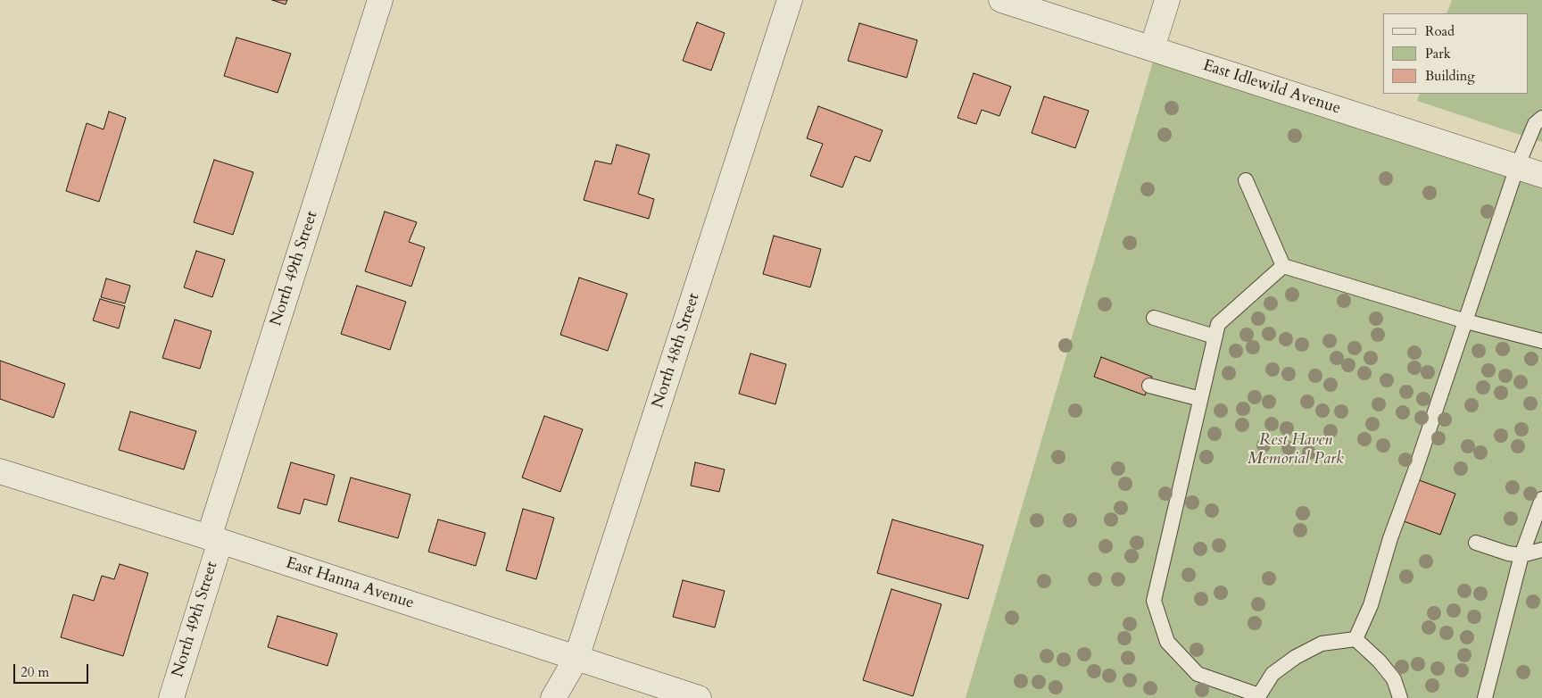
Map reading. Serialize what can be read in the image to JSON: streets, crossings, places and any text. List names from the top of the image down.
{
  "streets": {
    "street": [
      "East Idlewild Avenue",
      "North 49th Street",
      "North 48th Street",
      "East Hanna Avenue"
    ]
  },
  "crossings": [
    ["North 49th Street", "East Hanna Avenue"],
    ["North 48th Street", "East Hanna Avenue"]
  ],
  "parks": ["Rest Haven Memorial Park"],
  "legend": ["Road", "Park", "Building"],
  "scale_bar": "20 m"
}
